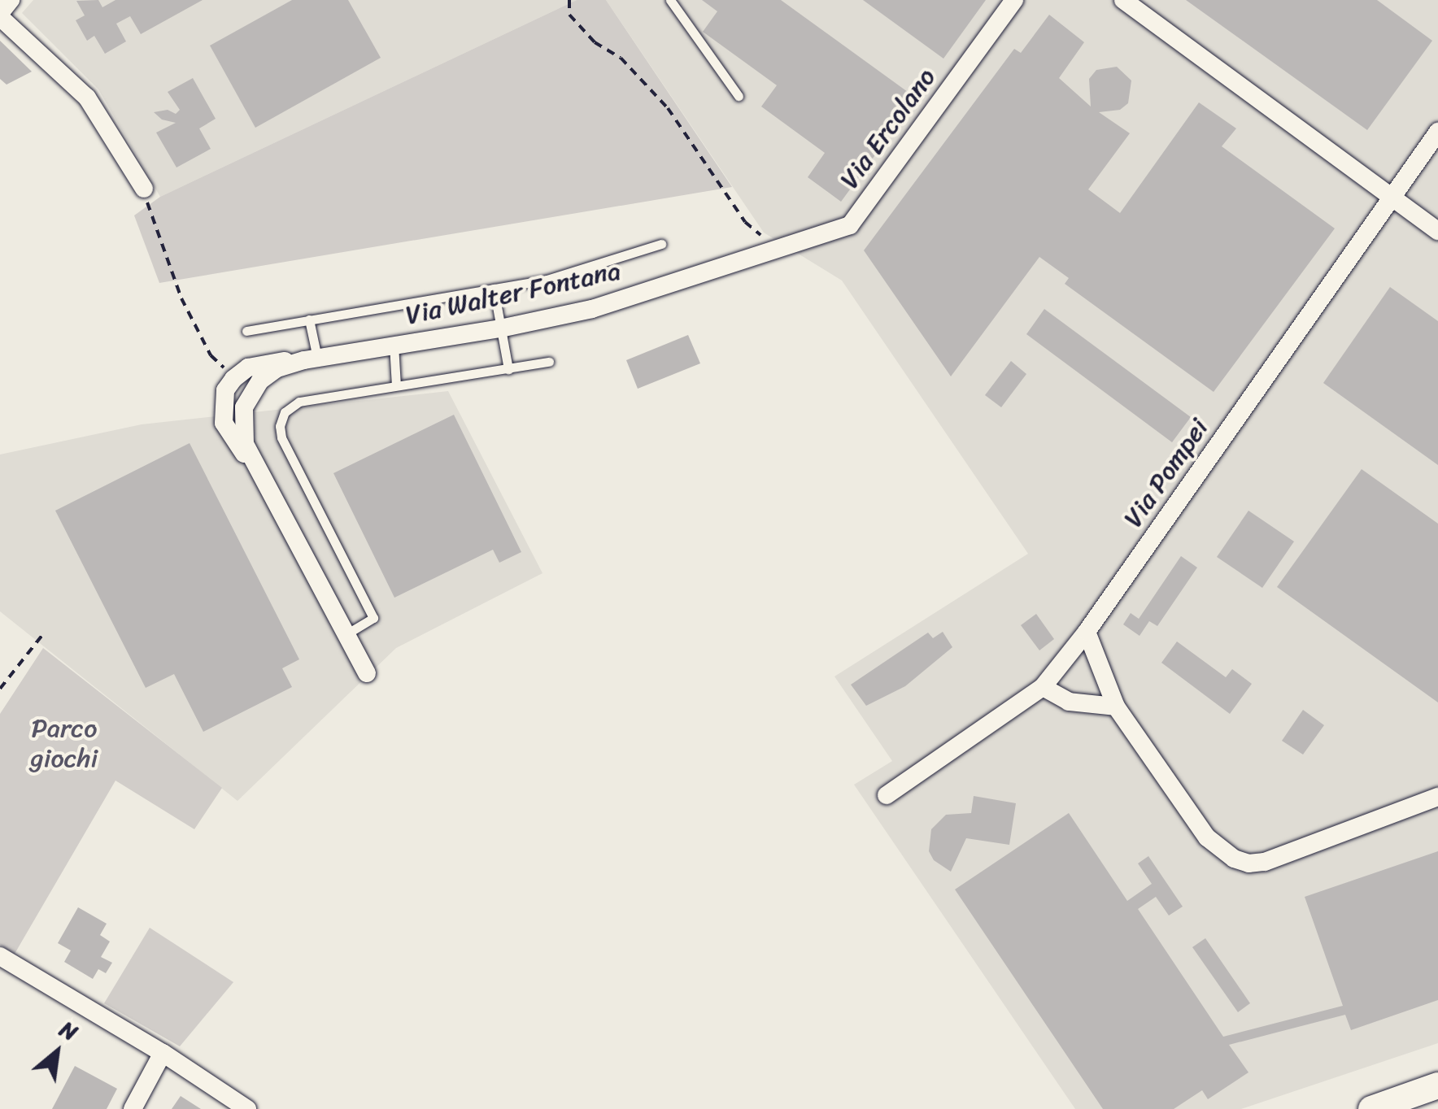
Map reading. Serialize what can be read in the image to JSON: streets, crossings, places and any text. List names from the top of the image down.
{
  "streets": {
    "street": ["Via Ercolano", "Via Walter Fontana", "Via Pompei"]
  },
  "crossings": [
    ["Via Ercolano", "Via Walter Fontana"]
  ],
  "parks": ["Parco giochi"],
  "north": "top right"
}
